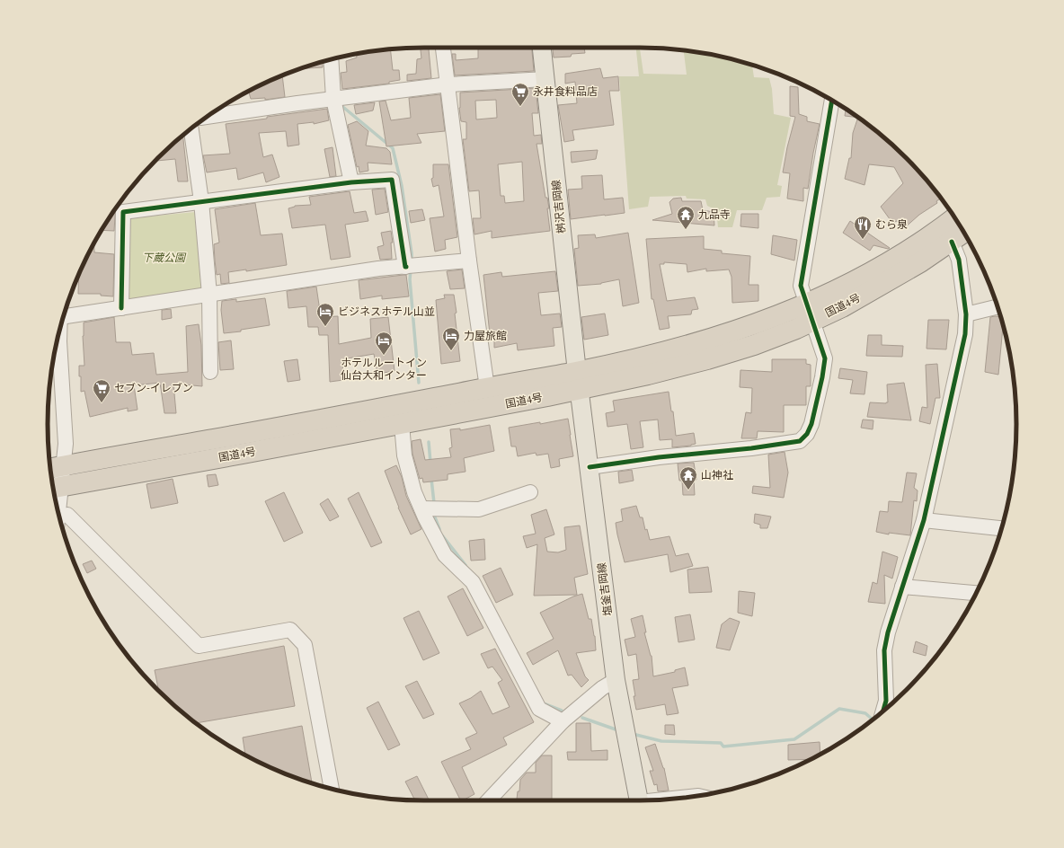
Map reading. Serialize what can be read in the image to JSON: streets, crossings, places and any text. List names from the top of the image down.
{
  "streets": {
    "highway": ["国道4号"],
    "main road": ["桝沢吉岡線", "塩釜吉岡線"]
  },
  "crossings": [
    ["桝沢吉岡線", "国道4号"],
    ["桝沢吉岡線", "塩釜吉岡線"],
    ["国道4号", "塩釜吉岡線"]
  ],
  "parks": ["下蔵公園"],
  "places": {
    "supermarket": ["永井食料品店", "セブン-イレブン"],
    "temple": ["九品寺", "山神社"],
    "restaurant": ["むら泉"],
    "hotel": ["ビジネスホテル山並", "力屋旅館", "ホテルルートイン 仙台大和インター"]
  }
}
